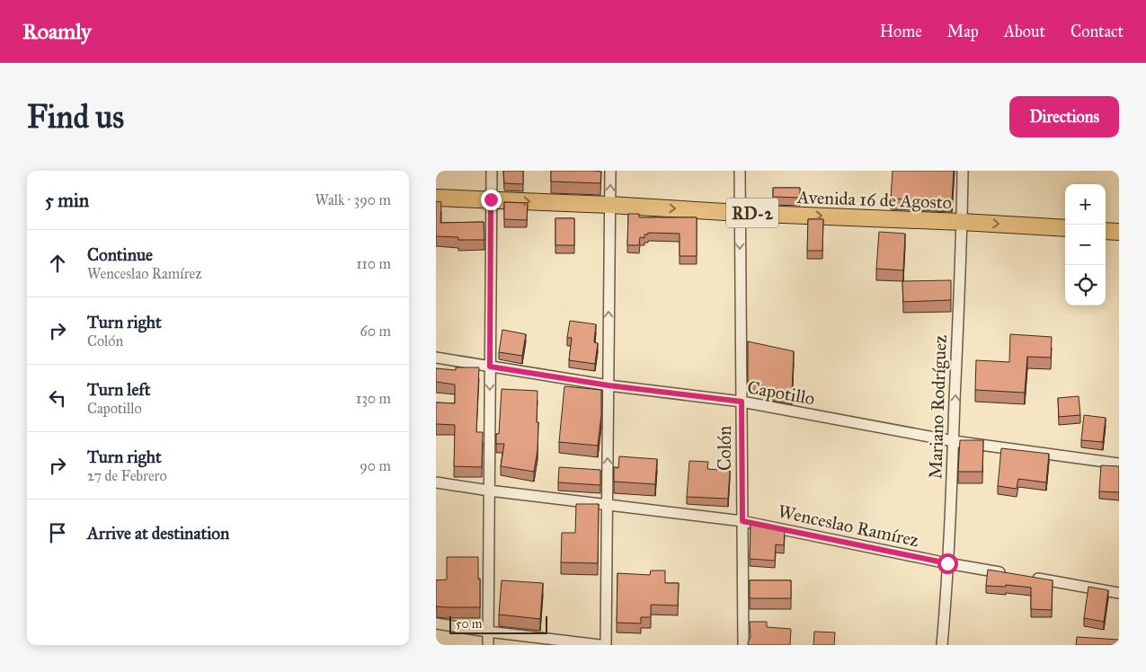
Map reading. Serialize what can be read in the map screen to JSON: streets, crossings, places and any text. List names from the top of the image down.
{
  "streets": {
    "main road": ["Avenida 16 de Agosto", "RD-2"],
    "street": [
      "Capotillo",
      "Mariano Rodríguez",
      "Colón",
      "Wenceslao Ramírez"
    ]
  },
  "crossings": [
    ["Avenida 16 de Agosto", "Mariano Rodríguez"],
    ["Avenida 16 de Agosto", "Colón"],
    ["Capotillo", "Mariano Rodríguez"],
    ["Capotillo", "Colón"],
    ["Mariano Rodríguez", "Wenceslao Ramírez"],
    ["Colón", "Wenceslao Ramírez"]
  ],
  "one_way": ["Avenida 16 de Agosto", "Mariano Rodríguez", "Colón"],
  "scale_bar": "50 m",
  "page": {
    "header": "Roamly",
    "nav": [
      "Home",
      "Map",
      "About",
      "Contact"
    ],
    "buttons": "Directions",
    "title": "Find us",
    "heading": ["5 min", "Walk · 390 m"],
    "map_buttons": ["+", "−"],
    "list": [
      ["Continue", "Wenceslao Ramírez", "110 m"],
      ["Turn right", "Colón", "60 m"],
      ["Turn left", "Capotillo", "130 m"],
      ["Turn right", "27 de Febrero", "90 m"],
      "Arrive at destination"
    ],
    "scale": "50 m"
  }
}
